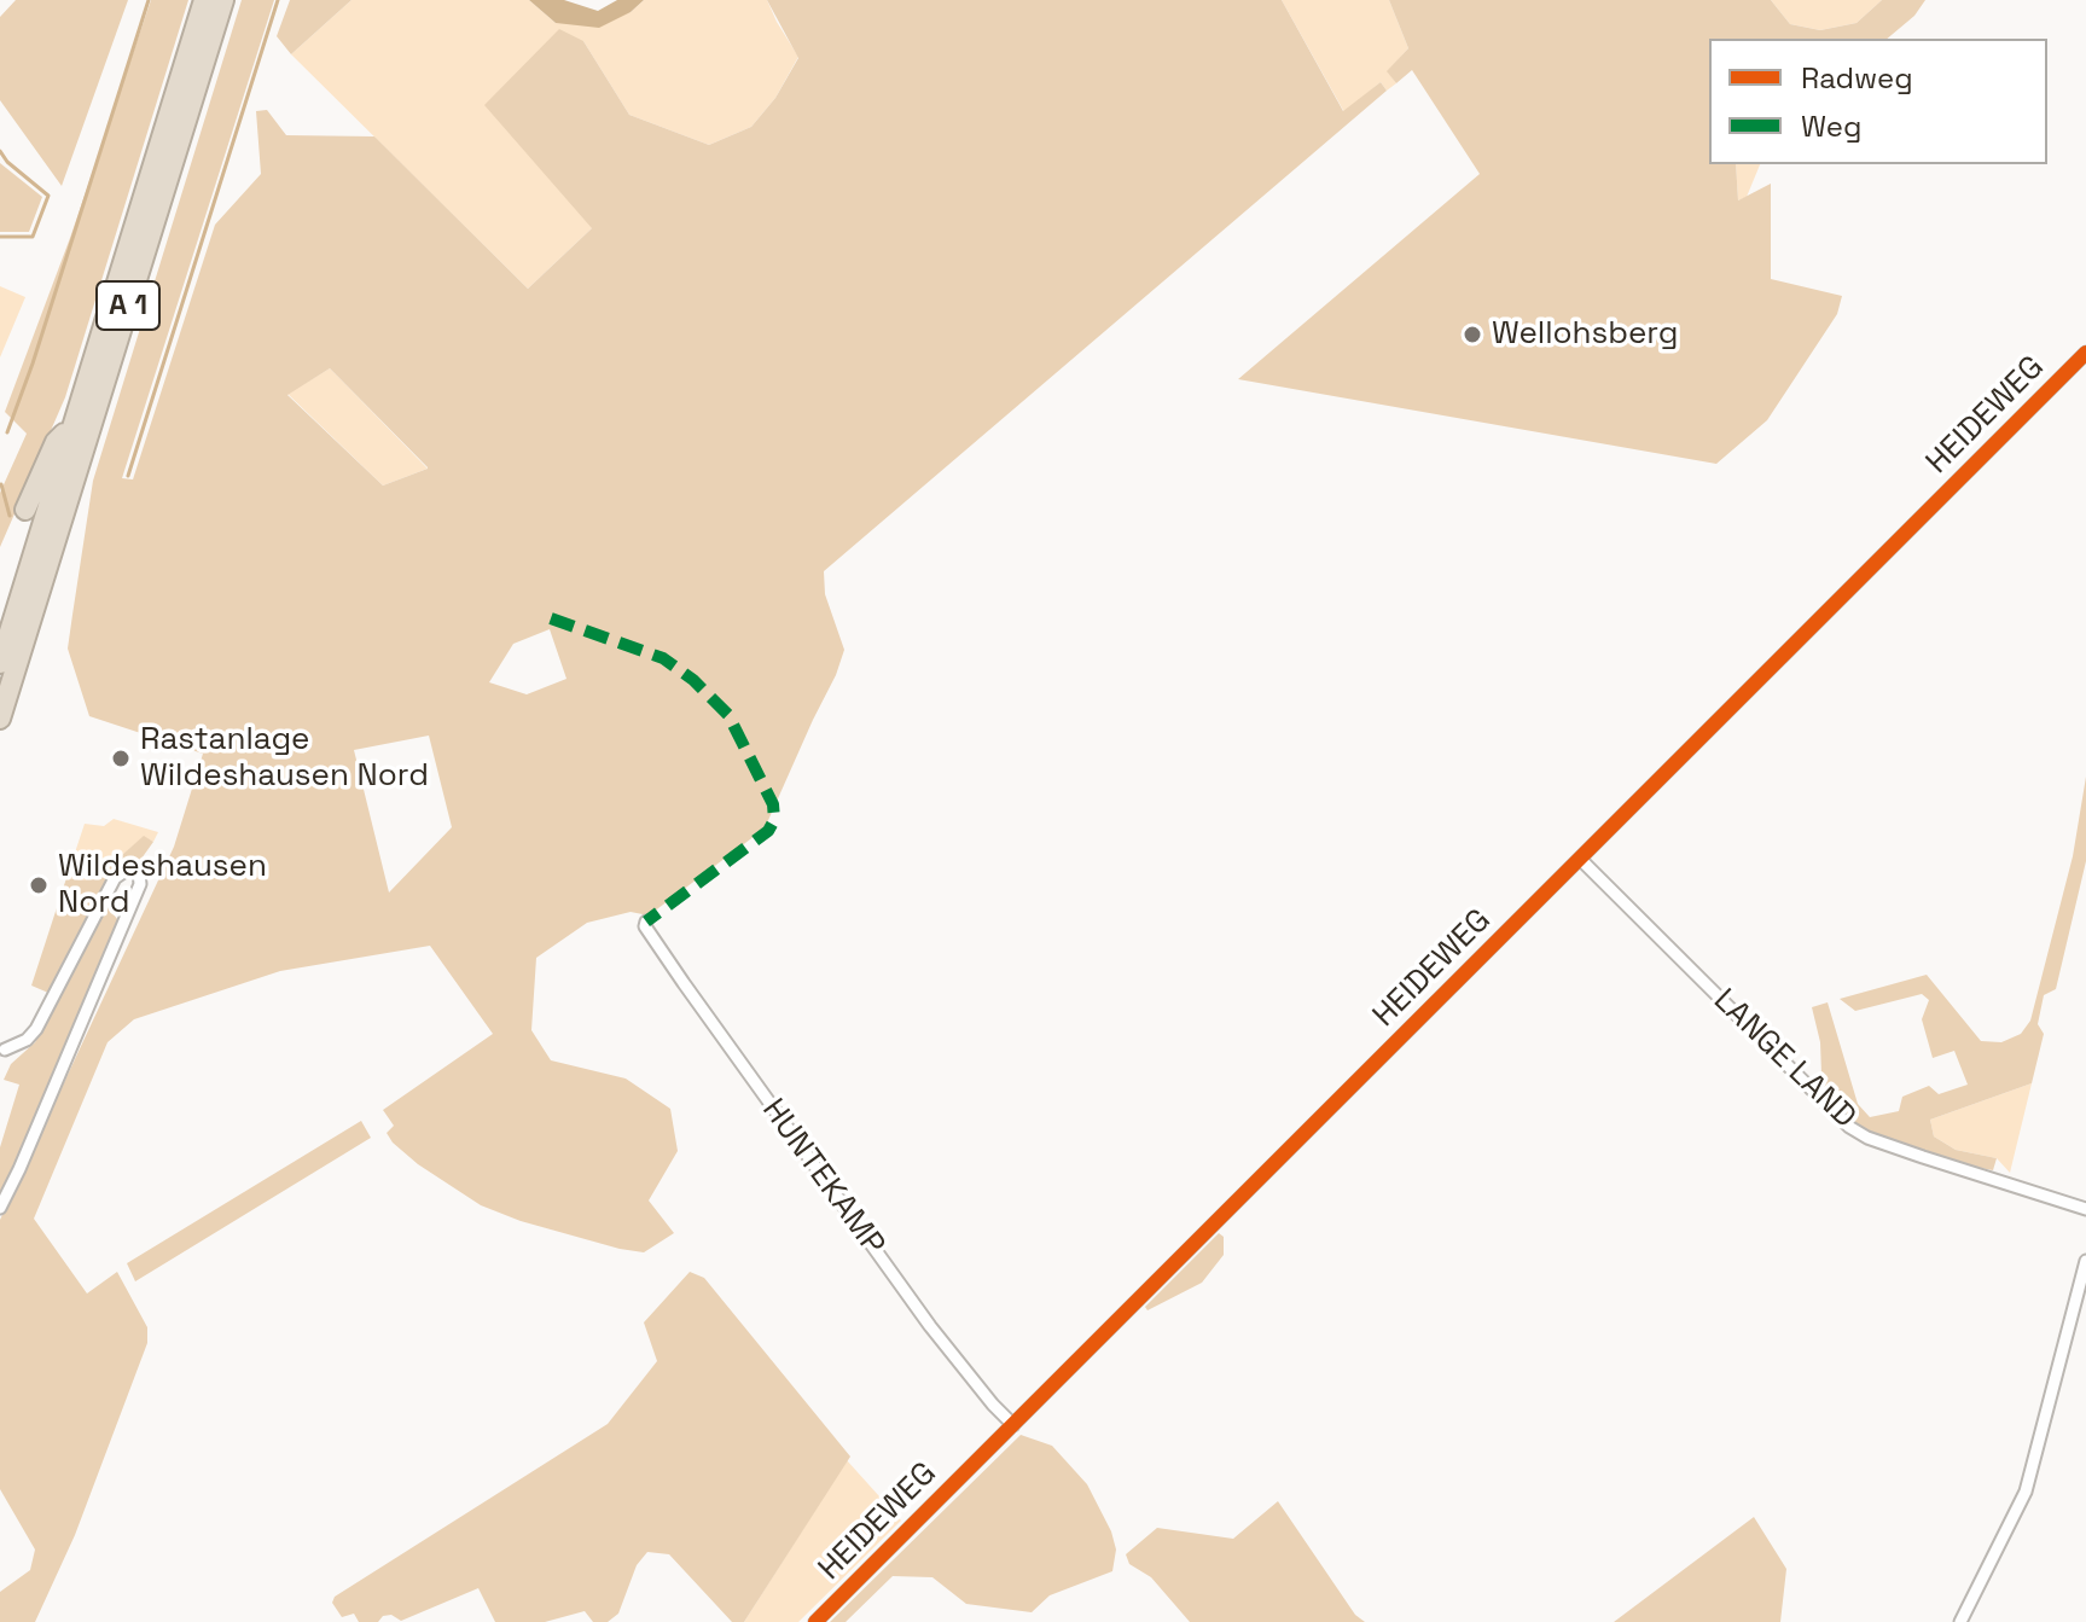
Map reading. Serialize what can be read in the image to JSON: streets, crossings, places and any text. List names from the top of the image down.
{
  "streets": {
    "highway": ["A 1"],
    "street": ["HEIDEWEG", "LANGE LAND", "HUNTEKAMP"]
  },
  "crossings": [
    ["HEIDEWEG", "LANGE LAND"],
    ["HEIDEWEG", "HUNTEKAMP"]
  ],
  "places": ["Wellohsberg", "Rastanlage Wildeshausen Nord", "Wildeshausen Nord"],
  "legend": ["Radweg", "Weg"]
}
